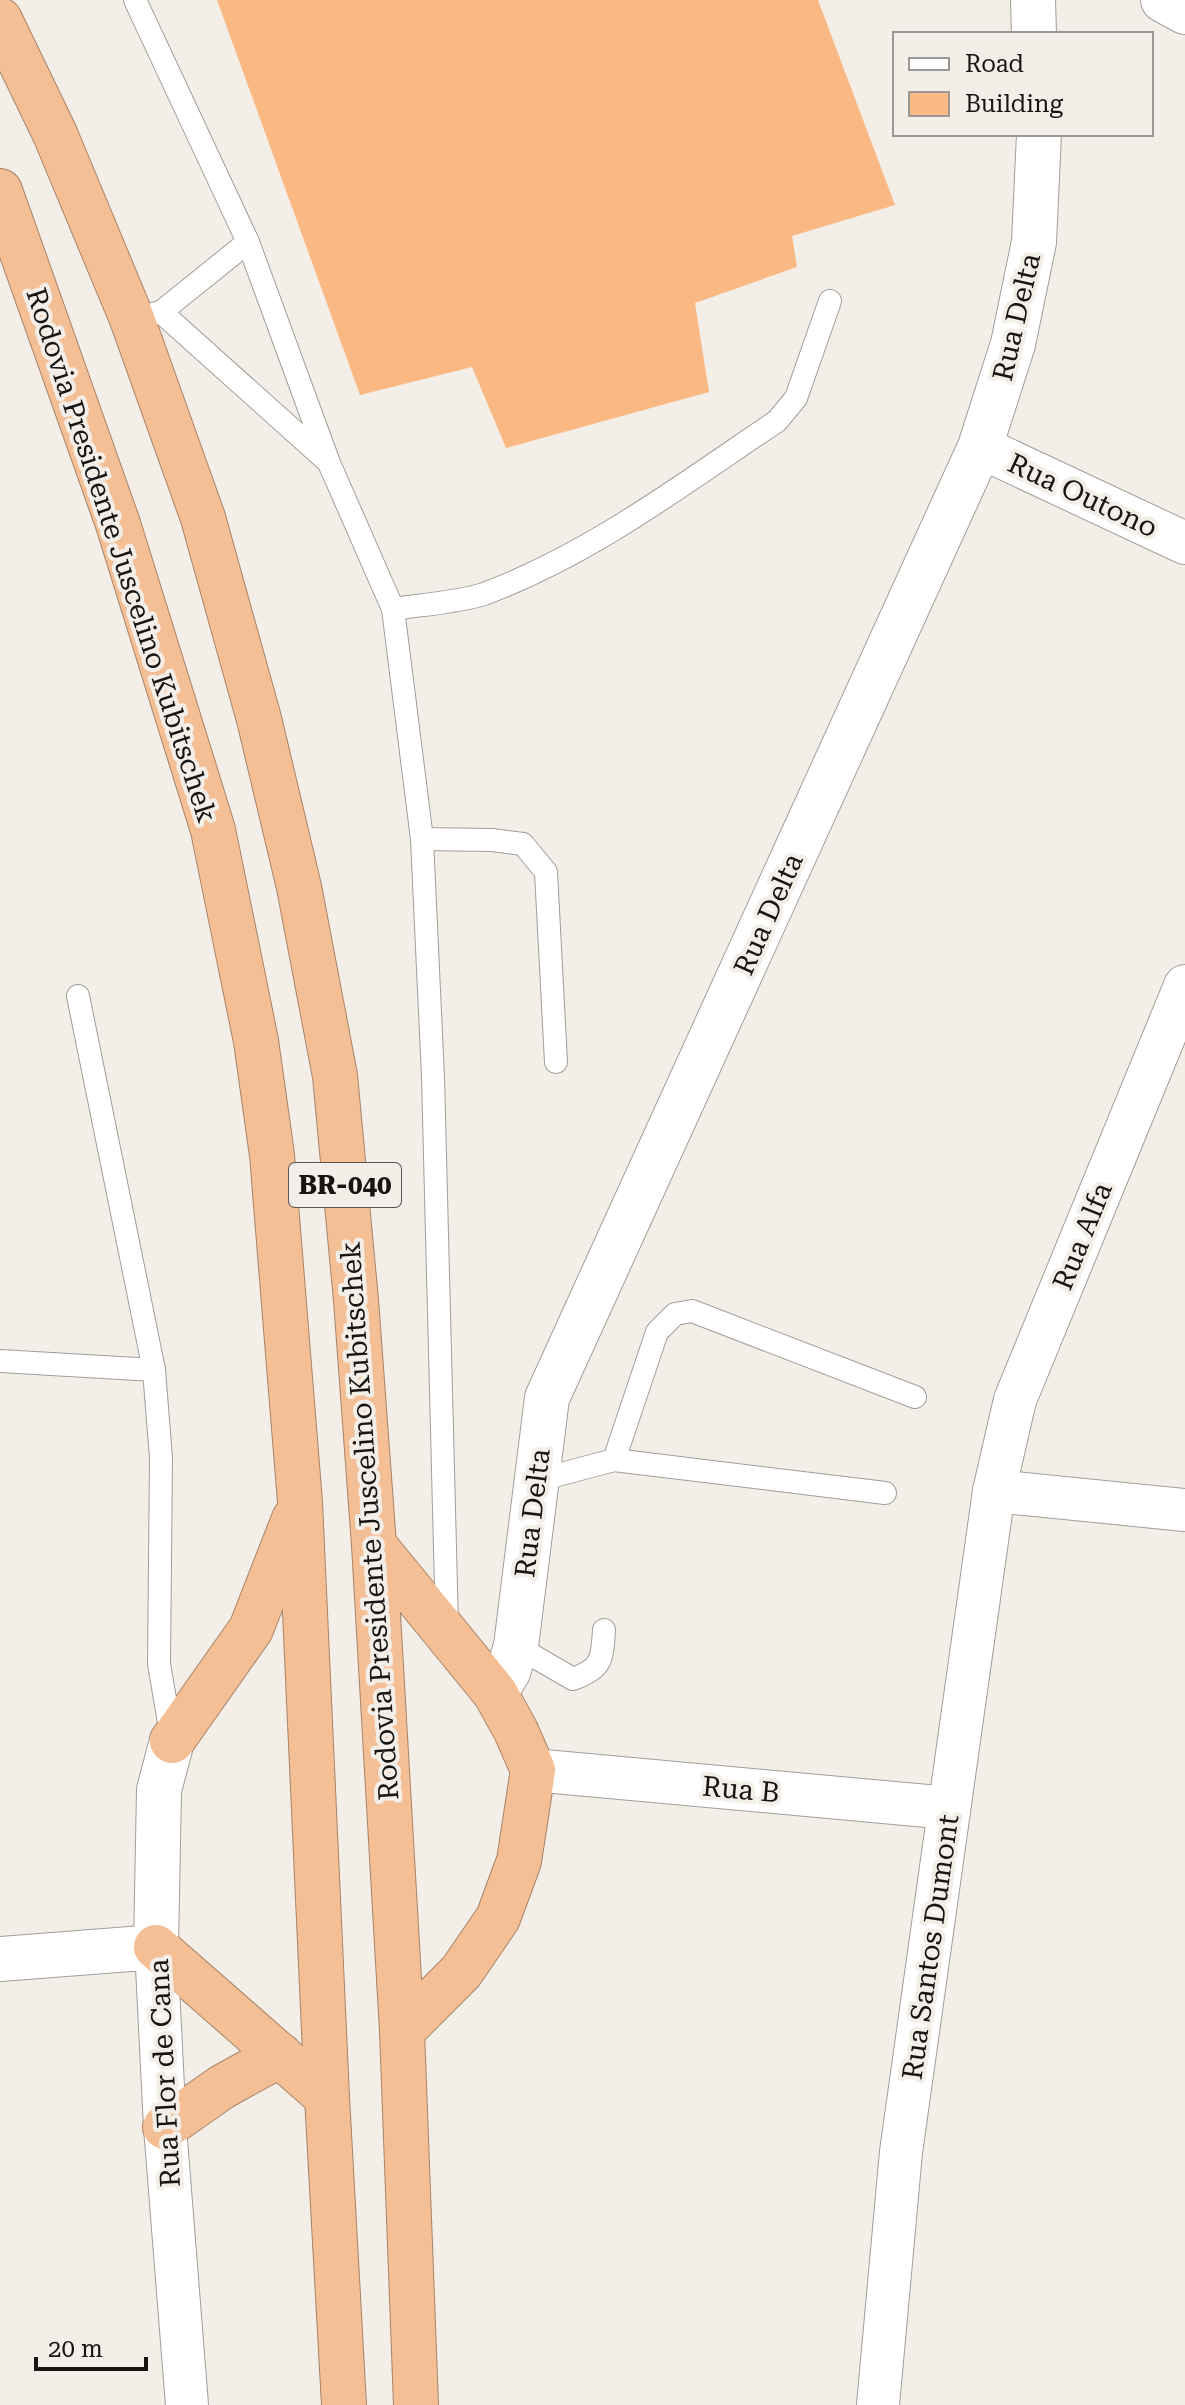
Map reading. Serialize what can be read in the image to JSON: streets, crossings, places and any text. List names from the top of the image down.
{
  "streets": {
    "highway": ["Rodovia Presidente Juscelino Kubitschek", "BR-040"],
    "street": [
      "Rua Delta",
      "Rua Outono",
      "Rua Alfa",
      "Rua B",
      "Rua Santos Dumont",
      "Rua Flor de Cana"
    ]
  },
  "crossings": [
    ["Rua Delta", "Rua Outono"],
    ["Rua Alfa", "Rua Santos Dumont"],
    ["Rua B", "Rua Santos Dumont"]
  ],
  "legend": ["Road", "Building"],
  "scale_bar": "20 m"
}
